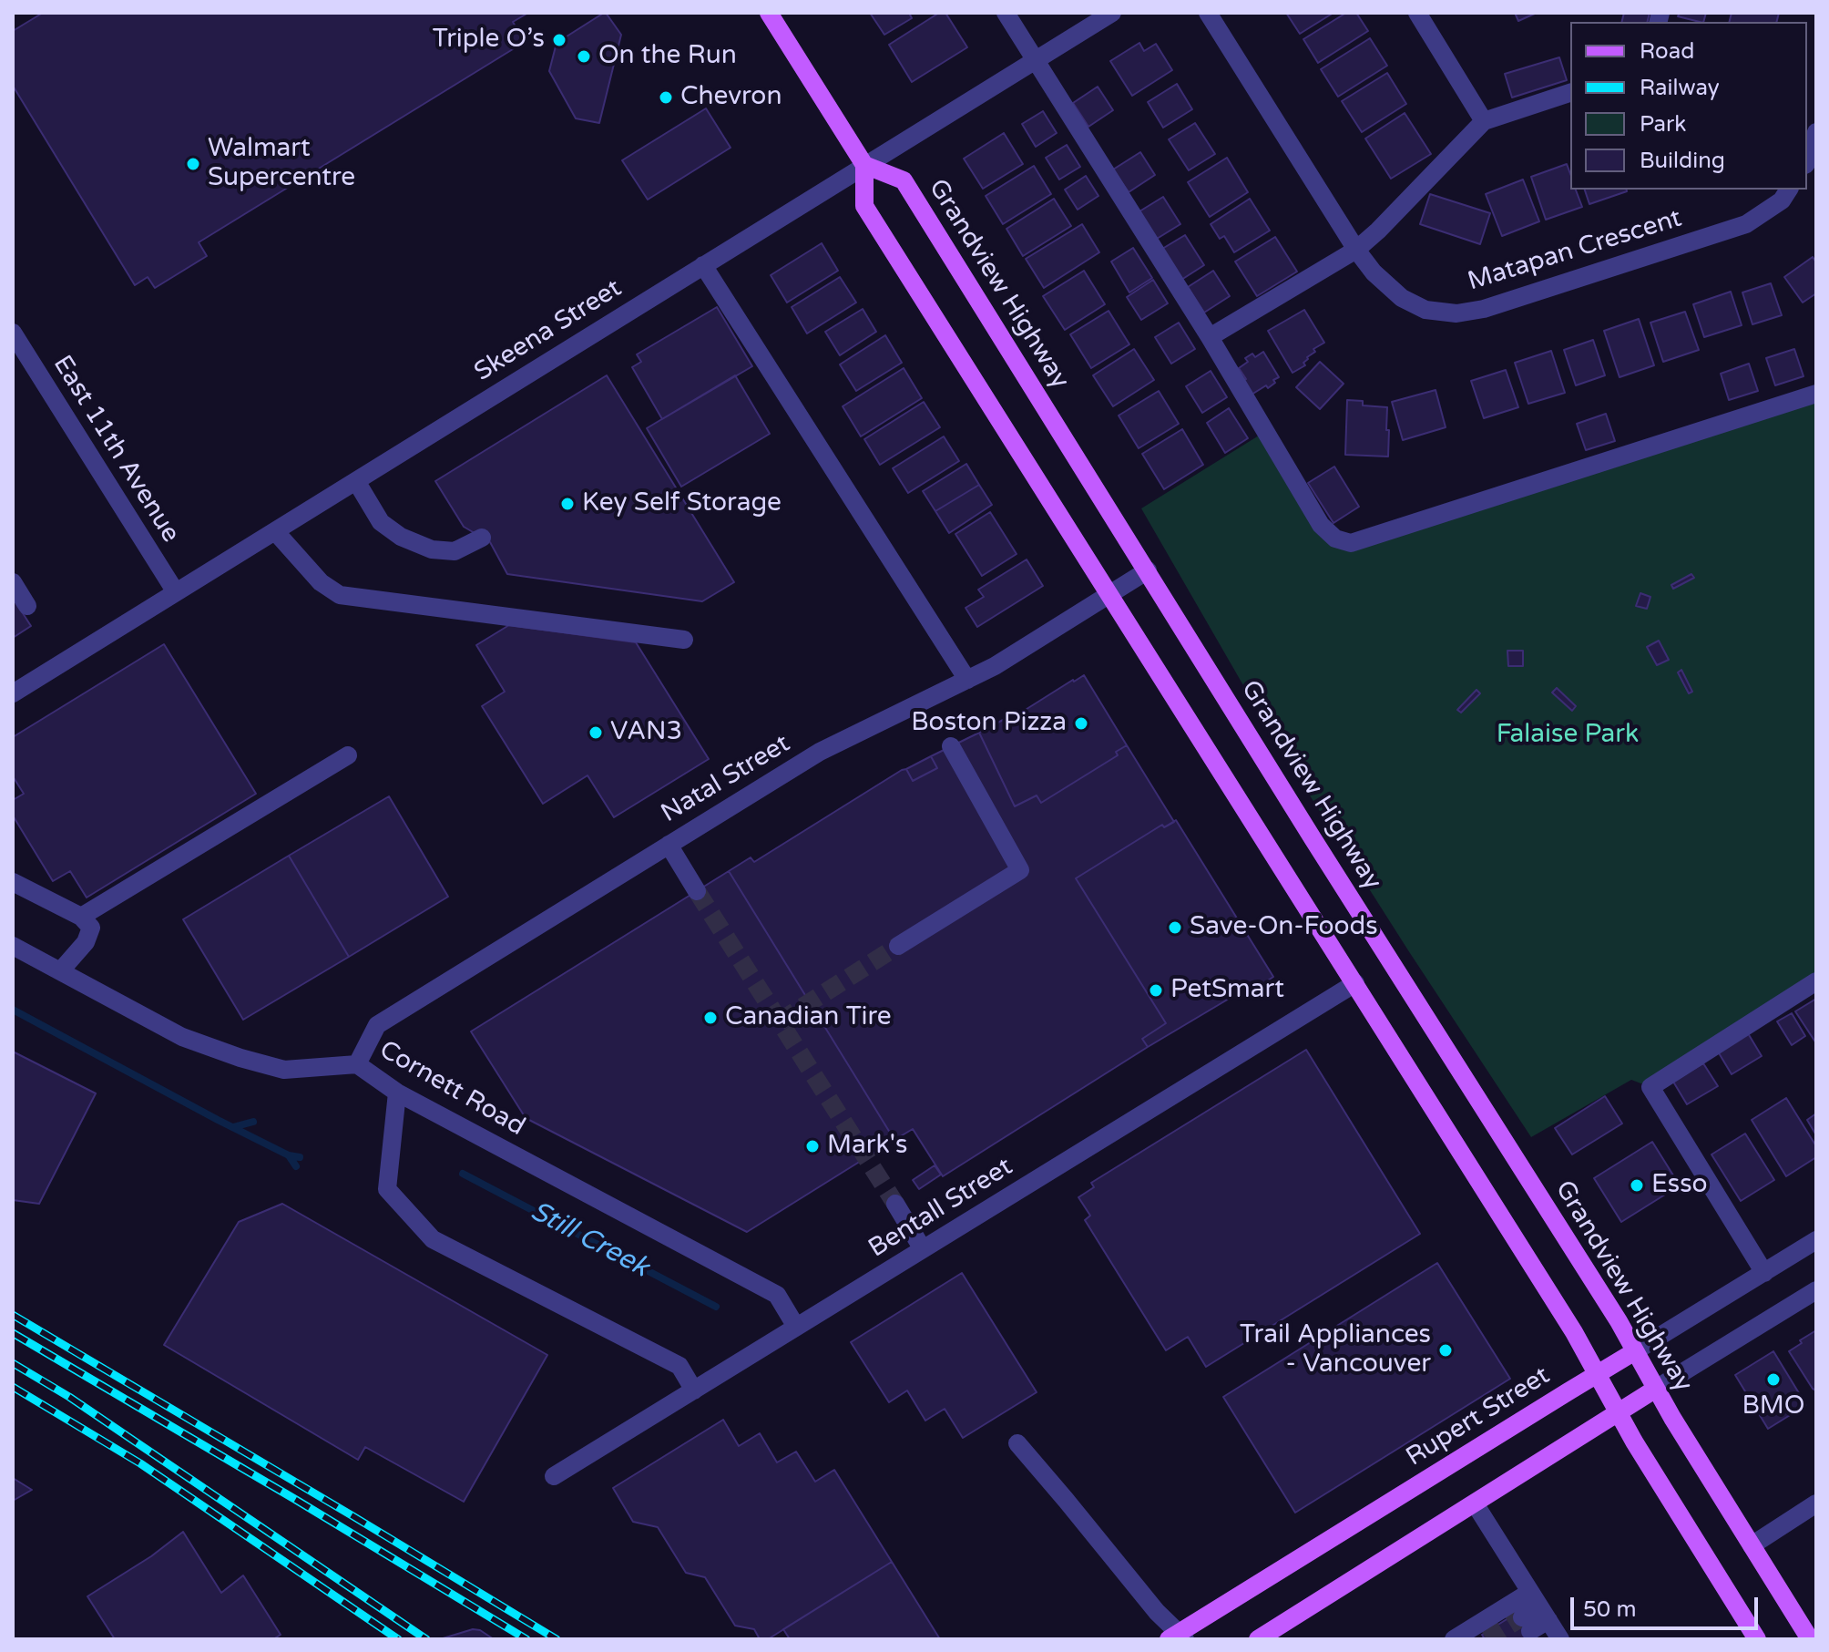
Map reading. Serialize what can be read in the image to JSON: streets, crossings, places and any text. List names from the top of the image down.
{
  "streets": {
    "main road": ["Grandview Highway", "Rupert Street"],
    "street": [
      "Matapan Crescent",
      "Skeena Street",
      "East 11th Avenue",
      "Natal Street",
      "Cornett Road",
      "Bentall Street"
    ]
  },
  "crossings": [
    ["Grandview Highway", "Skeena Street"],
    ["Grandview Highway", "Natal Street"],
    ["Grandview Highway", "Rupert Street"],
    ["Skeena Street", "East 11th Avenue"],
    ["Natal Street", "Cornett Road"],
    ["Cornett Road", "Bentall Street"]
  ],
  "water": ["Still Creek"],
  "parks": ["Falaise Park"],
  "places": [
    "Triple O’s",
    "On the Run",
    "Chevron",
    "Walmart Supercentre",
    "Key Self Storage",
    "Boston Pizza",
    "VAN3",
    "Save-On-Foods",
    "PetSmart",
    "Canadian Tire",
    "Mark's",
    "Esso",
    "Trail Appliances - Vancouver",
    "BMO"
  ],
  "legend": [
    "Road",
    "Railway",
    "Park",
    "Building"
  ],
  "scale_bar": "50 m"
}
